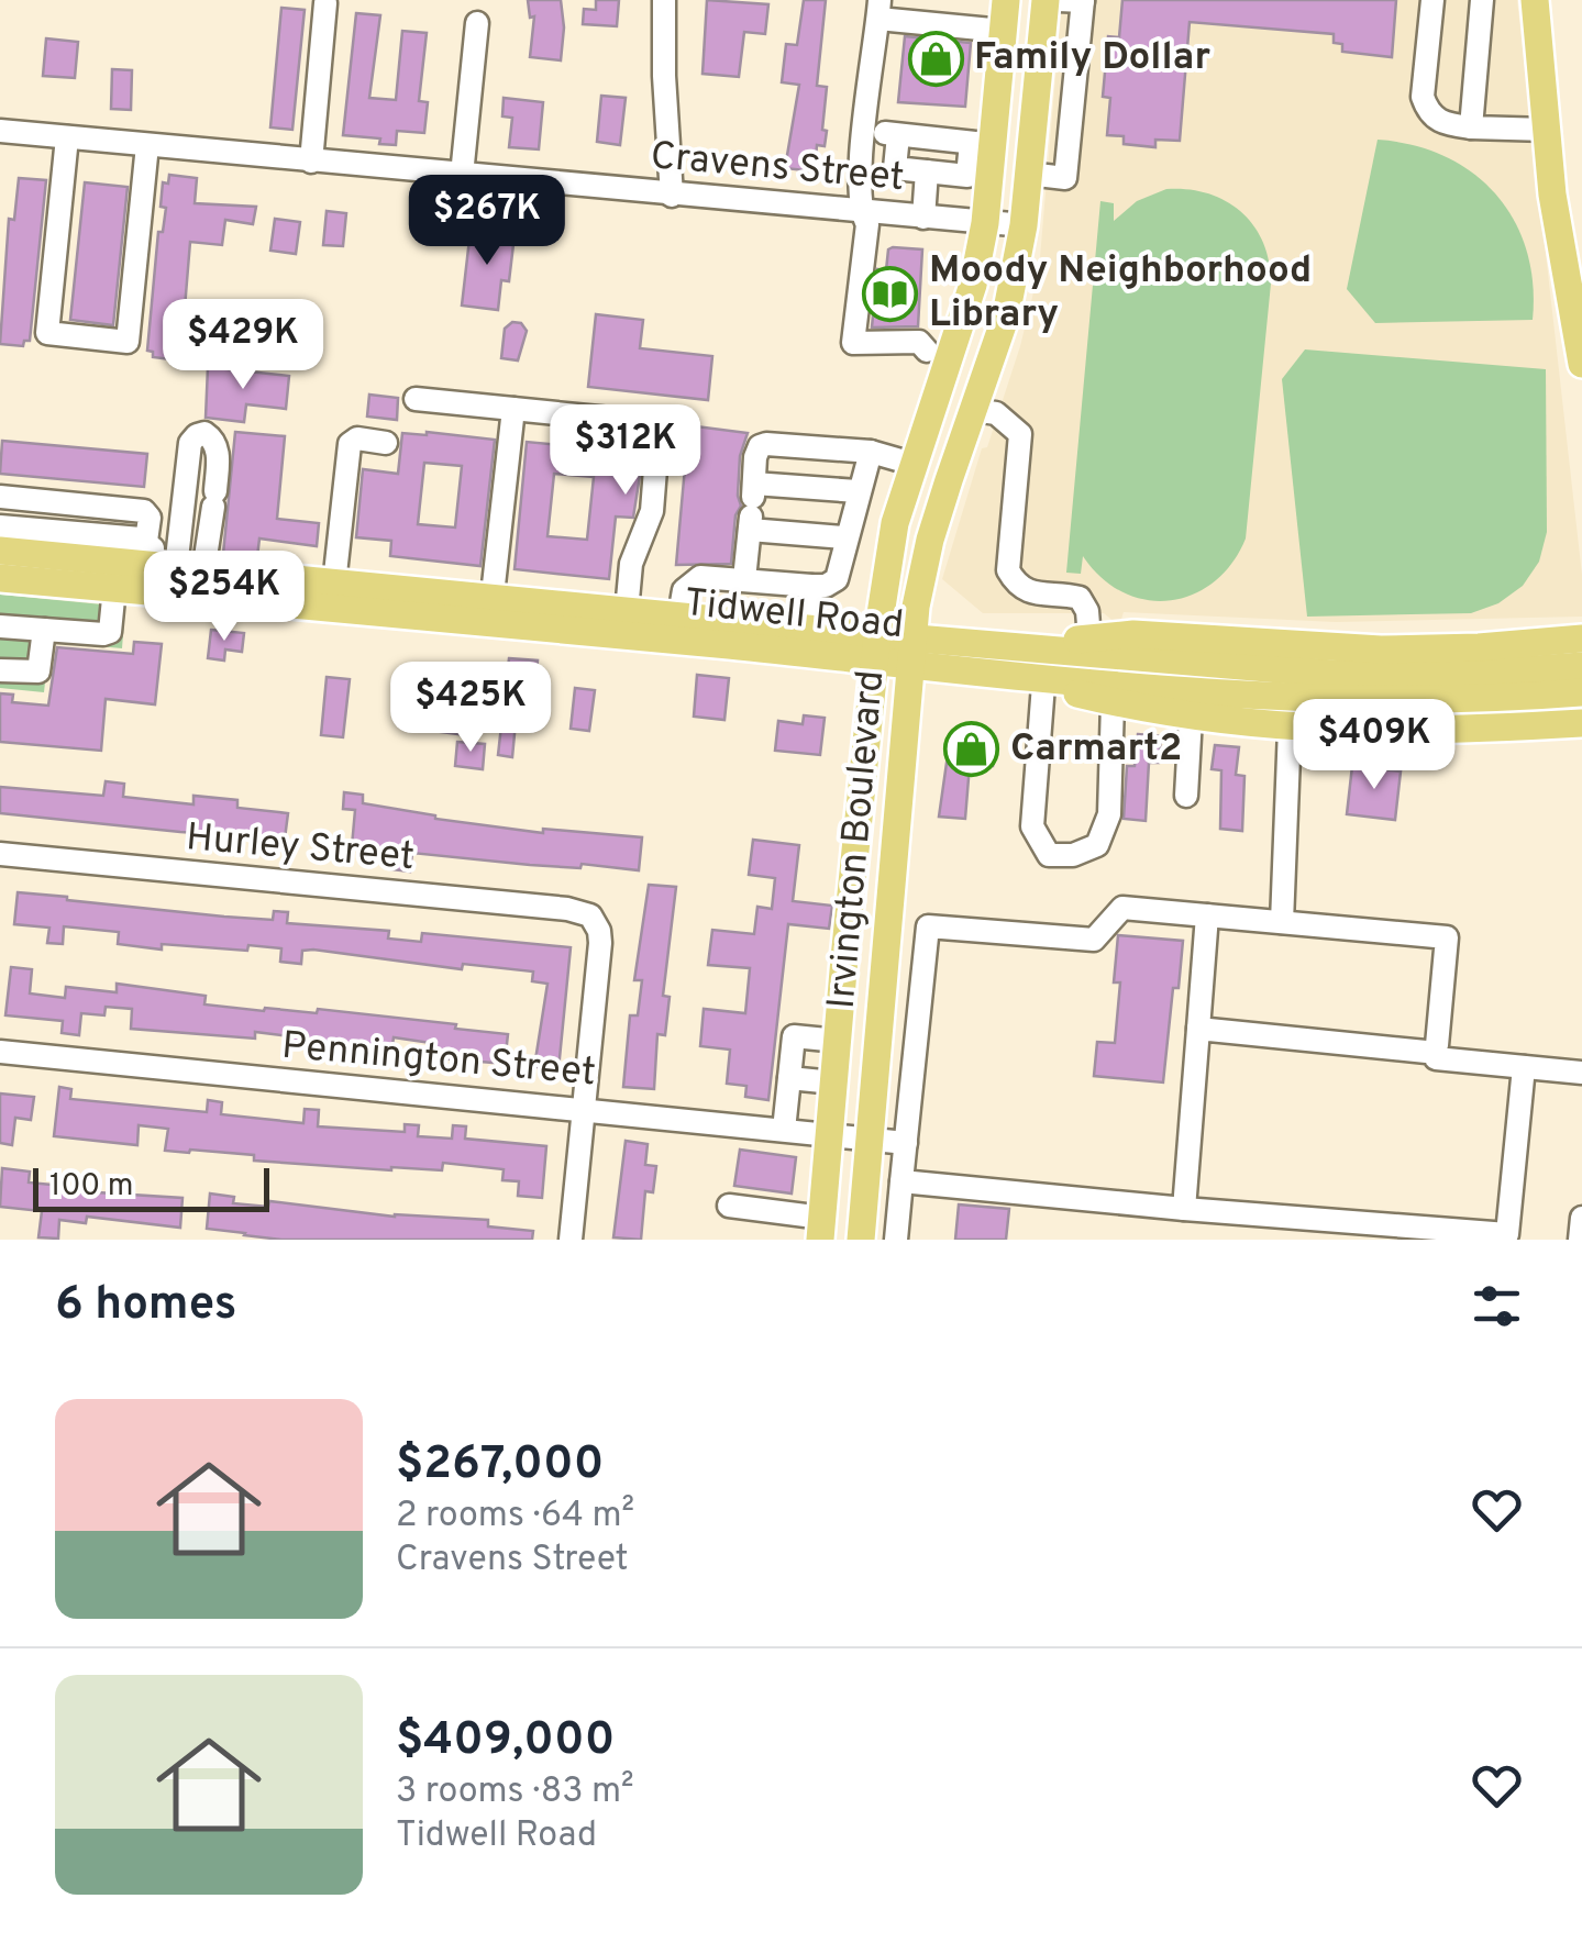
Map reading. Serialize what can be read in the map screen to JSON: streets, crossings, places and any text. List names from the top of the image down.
{
  "streets": {
    "main road": ["Tidwell Road", "Irvington Boulevard"],
    "street": ["Cravens Street", "Hurley Street", "Pennington Street"]
  },
  "crossings": [
    ["Cravens Street", "Irvington Boulevard"],
    ["Tidwell Road", "Irvington Boulevard"],
    ["Irvington Boulevard", "Pennington Street"],
    ["Hurley Street", "Pennington Street"]
  ],
  "places": {
    "shop": ["Family Dollar", "Carmart2"],
    "library": ["Moody Neighborhood Library"]
  },
  "scale_bar": "100 m",
  "page": {
    "price": [
      "$267K",
      "$429K",
      "$312K",
      "$254K",
      "$425K",
      "$409K"
    ],
    "scale": "100 m",
    "heading": "6 homes",
    "list": [
      {
        "name": "$267,000",
        "note": "2 rooms · 64 m² · Cravens Street"
      },
      {
        "name": "$409,000",
        "note": "3 rooms · 83 m² · Tidwell Road"
      }
    ]
  }
}
